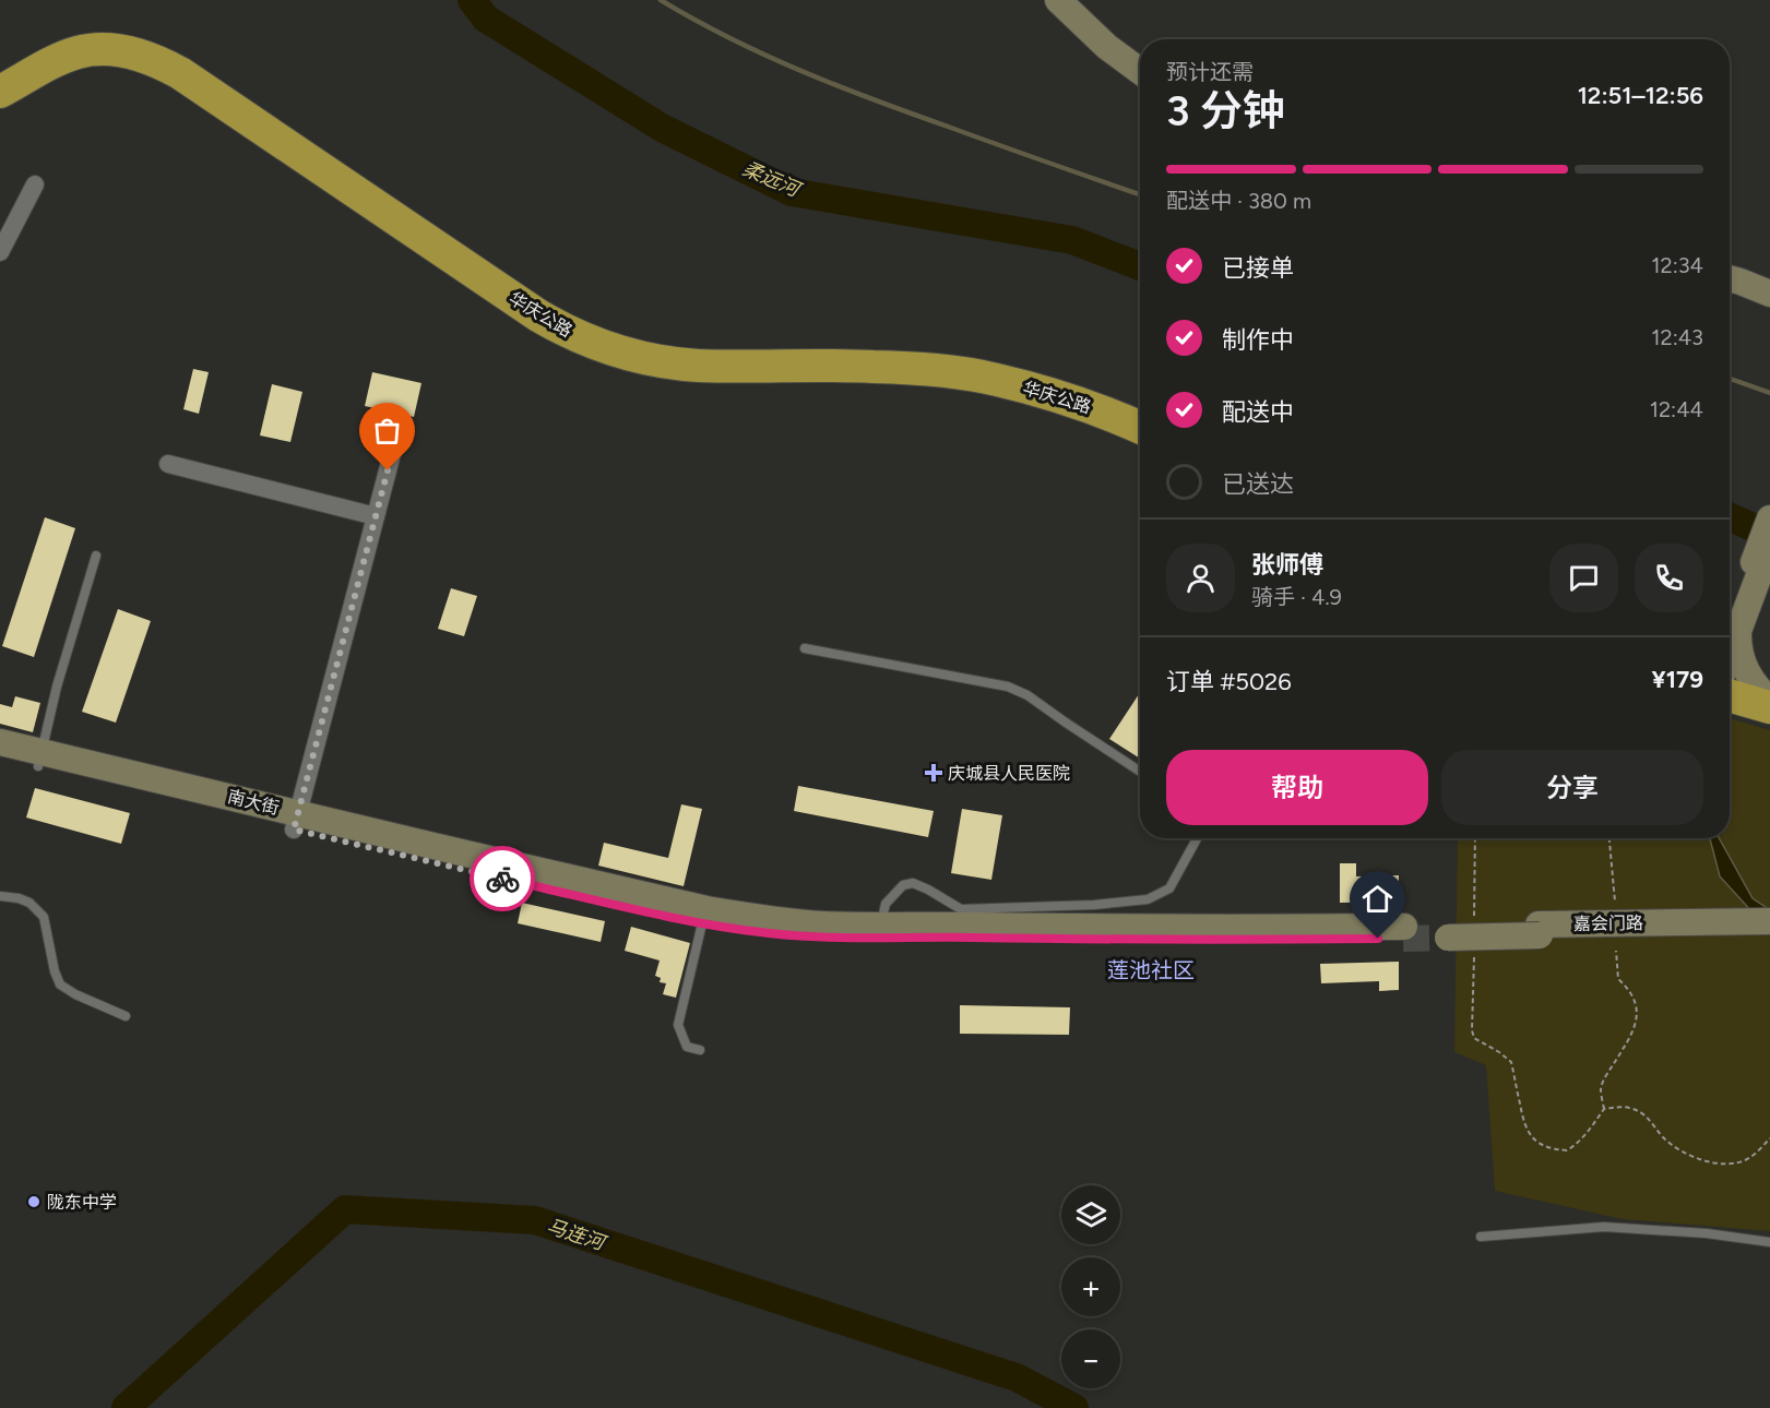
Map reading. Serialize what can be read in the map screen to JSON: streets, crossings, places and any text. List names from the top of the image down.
{
  "streets": {
    "highway": ["华庆公路"],
    "main road": ["南大街", "嘉会门路"]
  },
  "districts": ["莲池社区"],
  "water": ["柔远河", "马连河"],
  "places": {
    "health": ["庆城县人民医院"],
    "other": ["陇东中学"]
  },
  "page": {
    "heading": ["3 分钟", "预计还需", "12:51–12:56"],
    "panel": [
      "张师傅",
      "骑手 · 4.9",
      "订单 #5026",
      "¥179"
    ],
    "bar": "配送中 · 380 m",
    "list": [
      ["已接单", "12:34"],
      ["制作中", "12:43"],
      ["配送中", "12:44"],
      "已送达"
    ],
    "buttons": ["帮助", "分享"],
    "map_buttons": ["+", "−"]
  }
}
